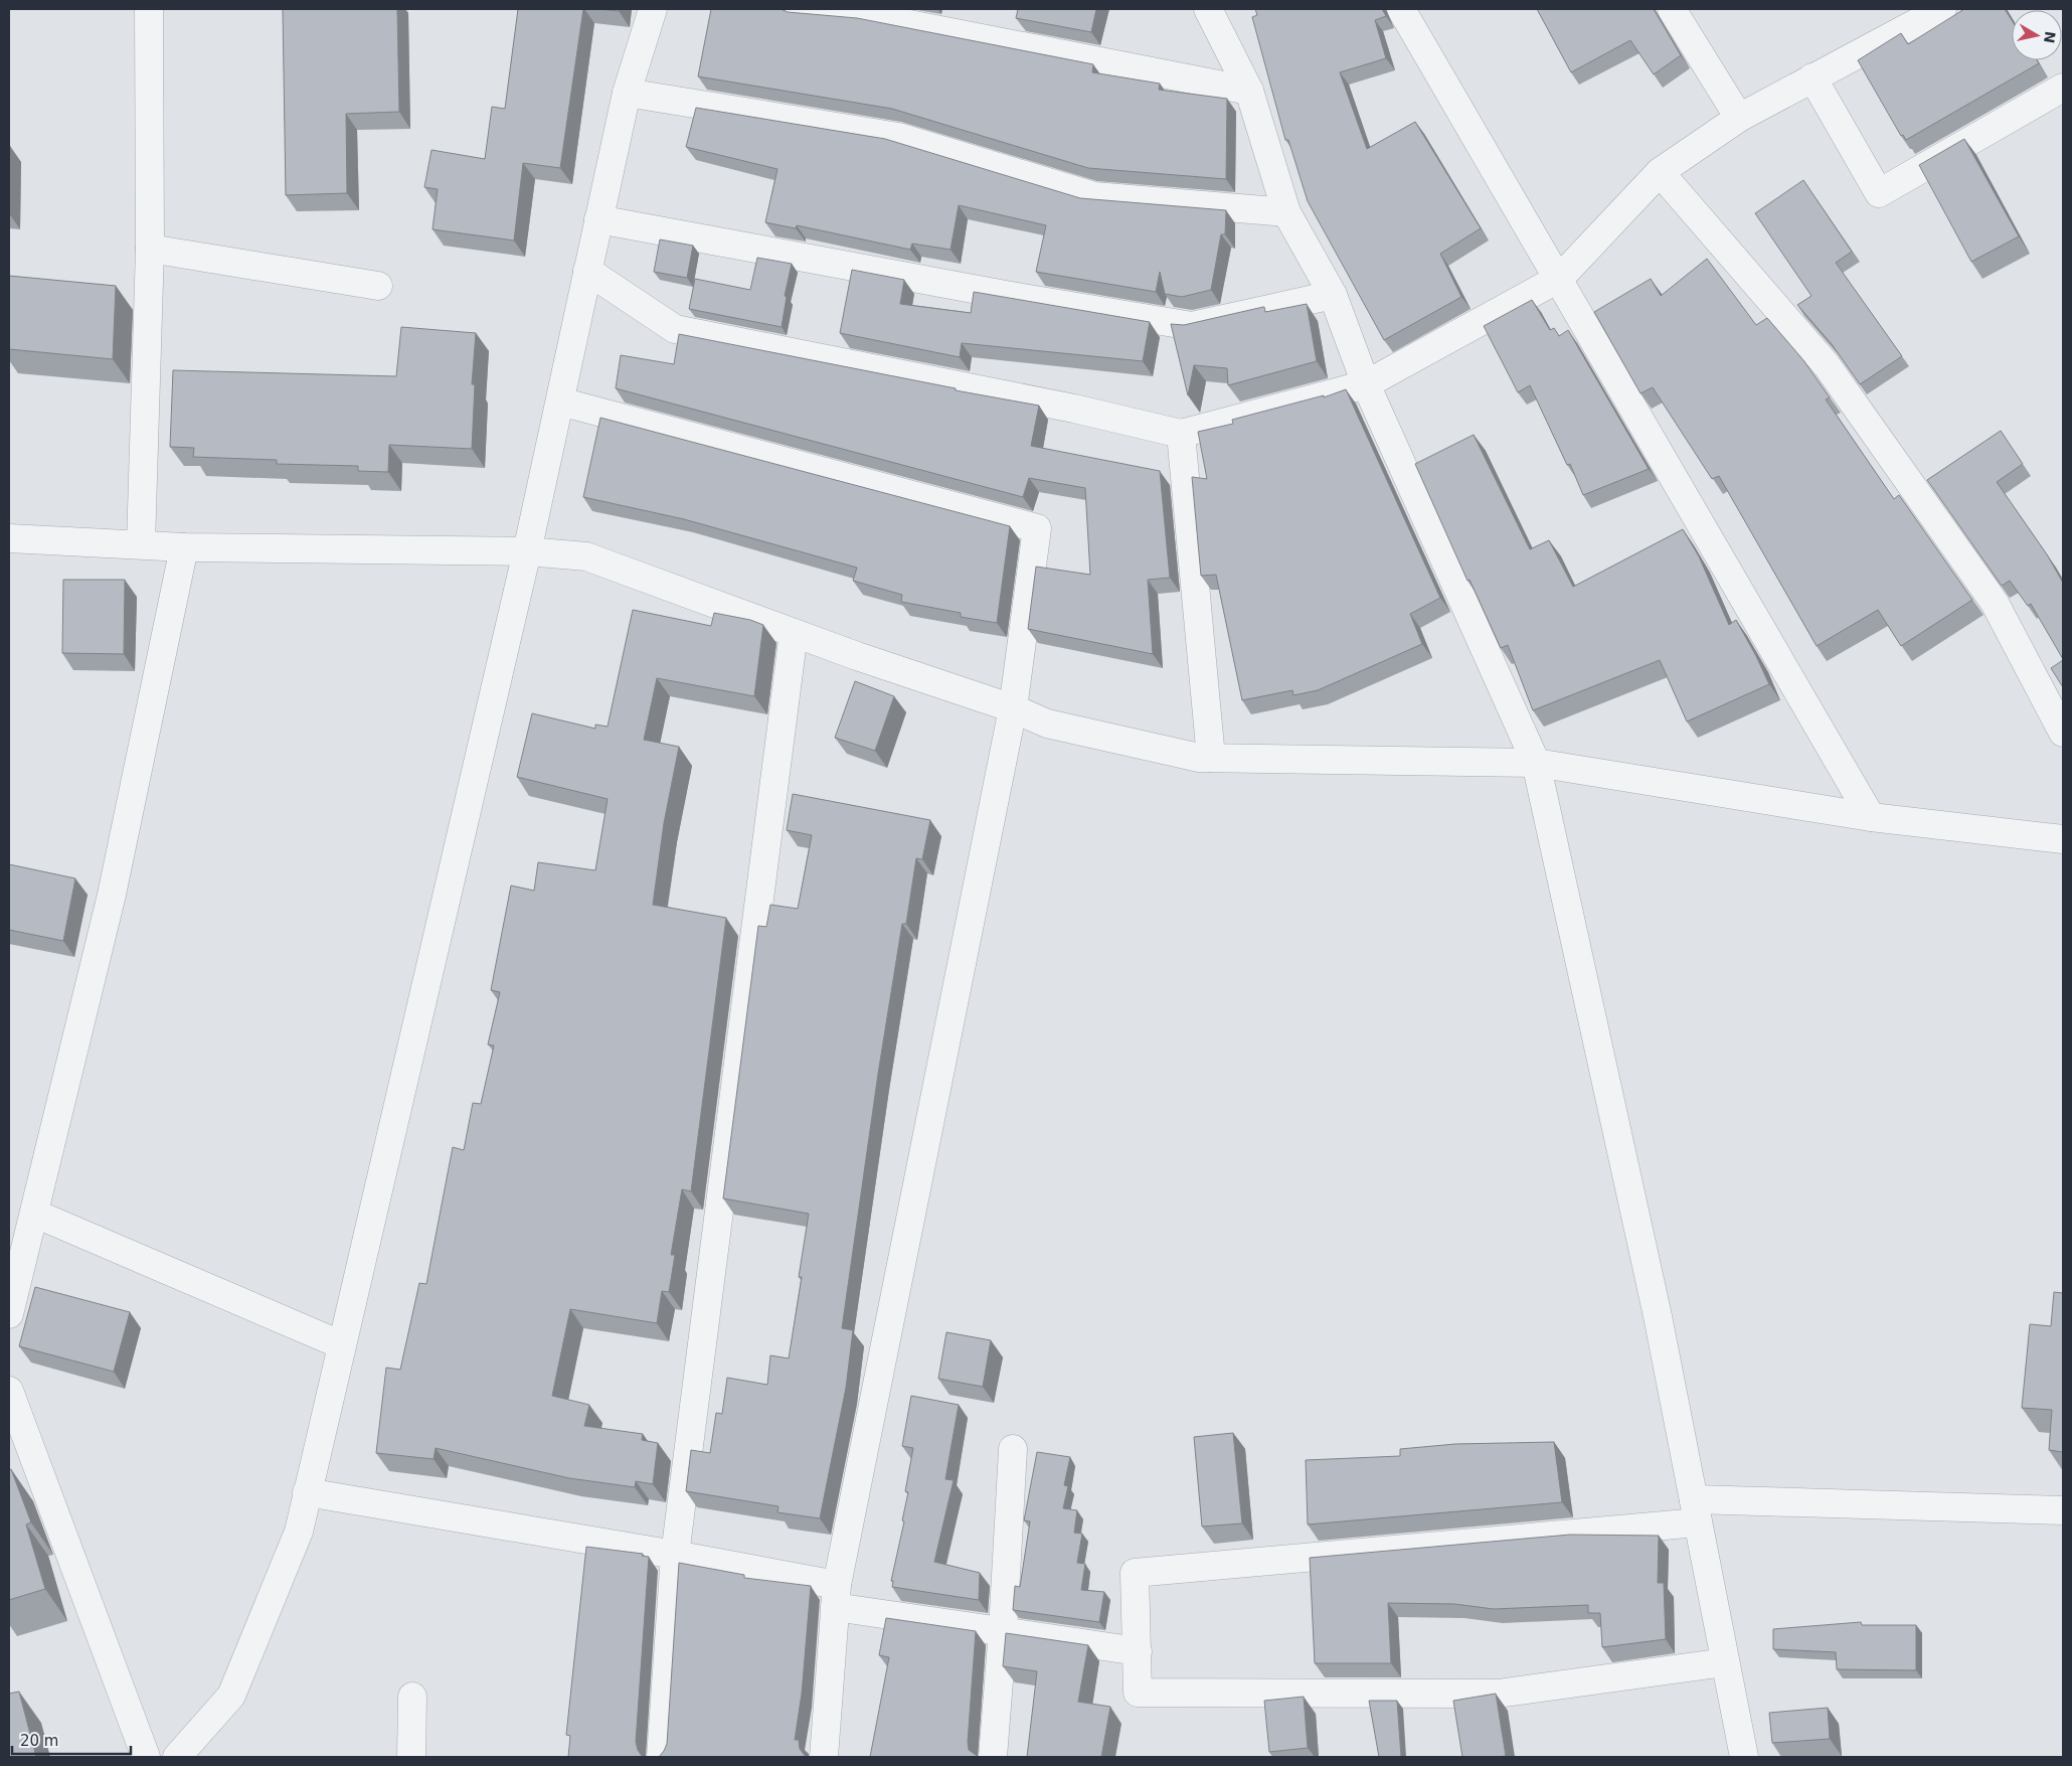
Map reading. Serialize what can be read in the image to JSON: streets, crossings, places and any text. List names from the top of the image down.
{
  "scale_bar": "20 m",
  "north": "right"
}
